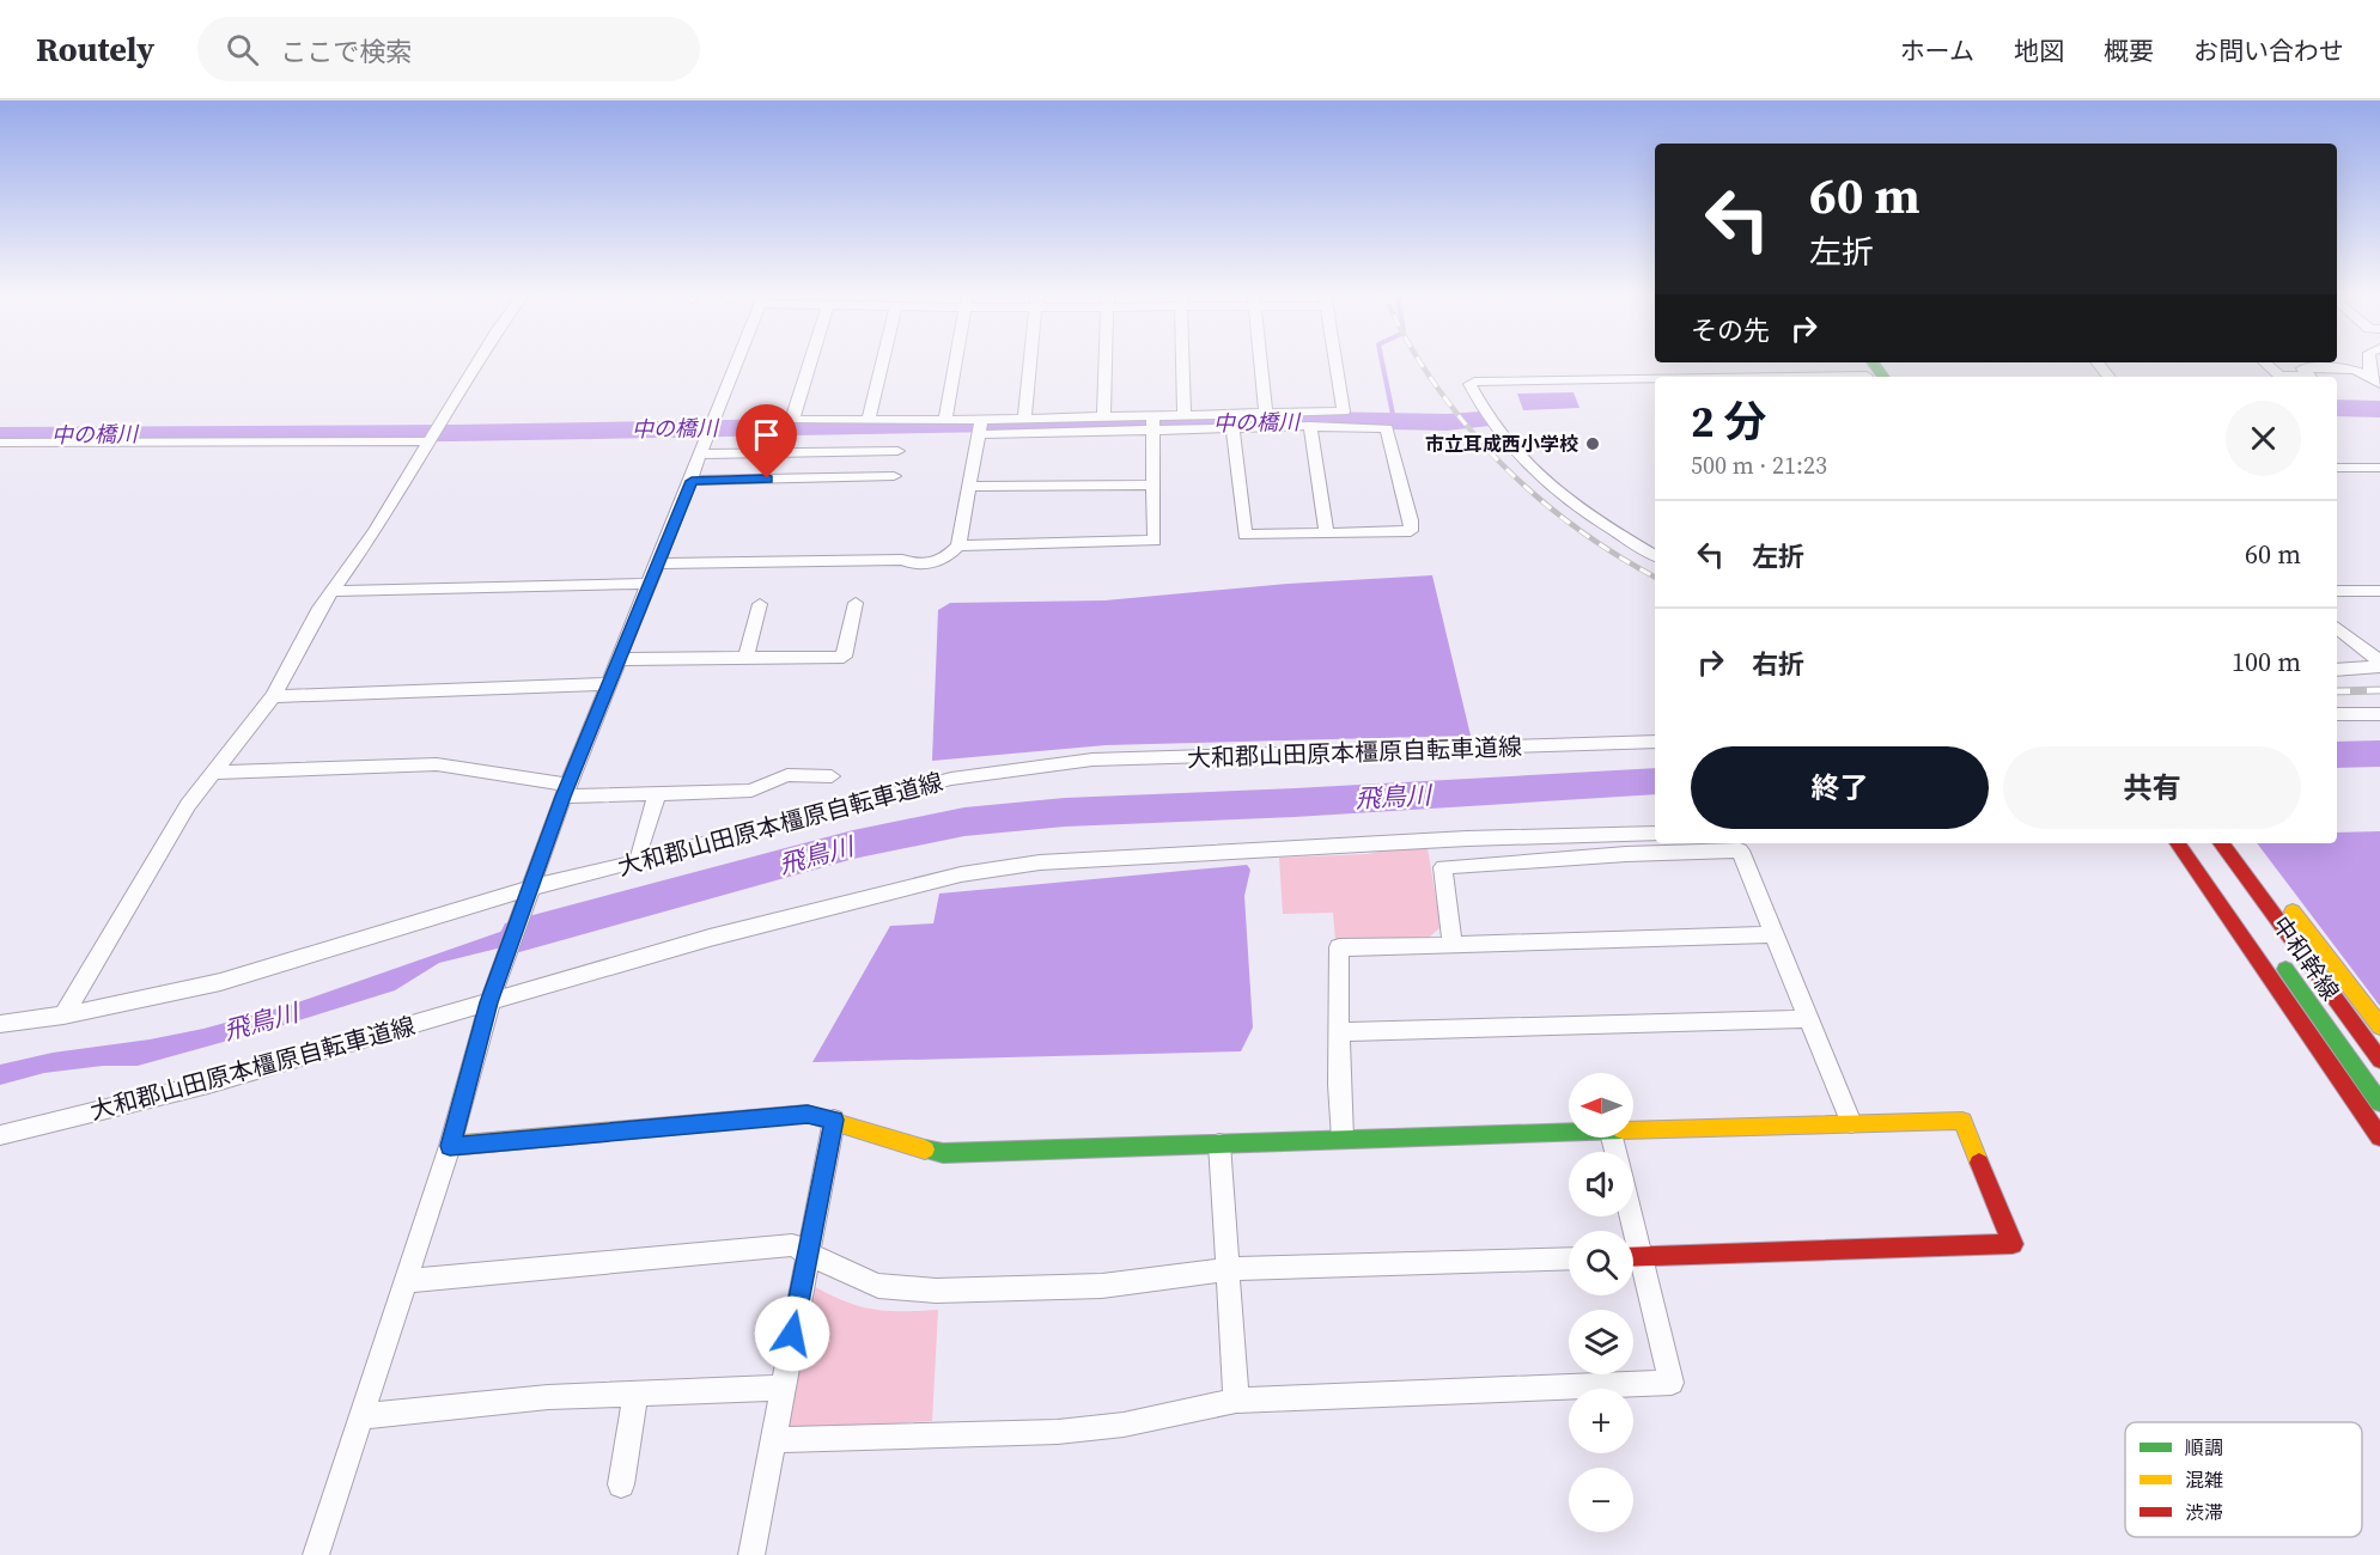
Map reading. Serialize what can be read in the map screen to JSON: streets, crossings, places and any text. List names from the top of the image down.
{
  "streets": {
    "street": ["大和郡山田原本橿原自転車道線", "中和幹線"]
  },
  "water": ["中の橋川", "飛鳥川"],
  "places": ["市立耳成西小学校"],
  "legend": ["順調", "混雑", "渋滞"],
  "north": "left",
  "page": {
    "header": "Routely",
    "search": "ここで検索",
    "nav": [
      "ホーム",
      "地図",
      "概要",
      "お問い合わせ"
    ],
    "turn": ["60 m", "左折"],
    "then": "その先",
    "heading": ["2 分", "500 m · 21:23"],
    "list": [
      {
        "name": "左折",
        "value": "60 m"
      },
      {
        "name": "右折",
        "value": "100 m"
      }
    ],
    "buttons": ["終了", "共有"],
    "map_buttons": ["+", "−"]
  }
}
